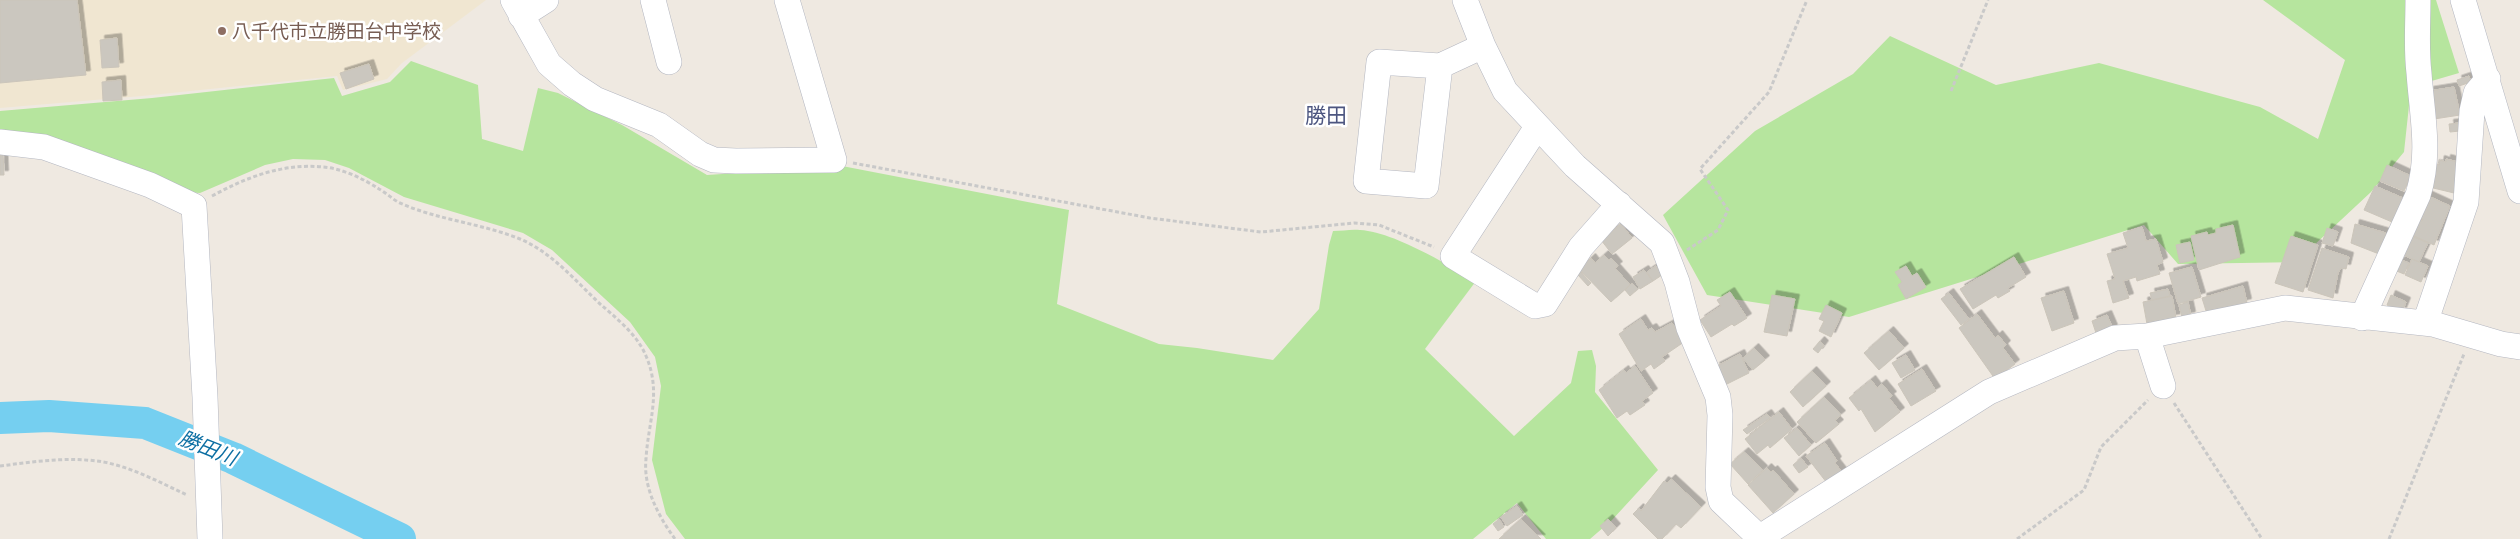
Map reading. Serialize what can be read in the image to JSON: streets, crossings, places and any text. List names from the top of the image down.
{
  "districts": ["勝田"],
  "water": ["勝田川"],
  "places": ["八千代市立勝田台中学校"]
}
